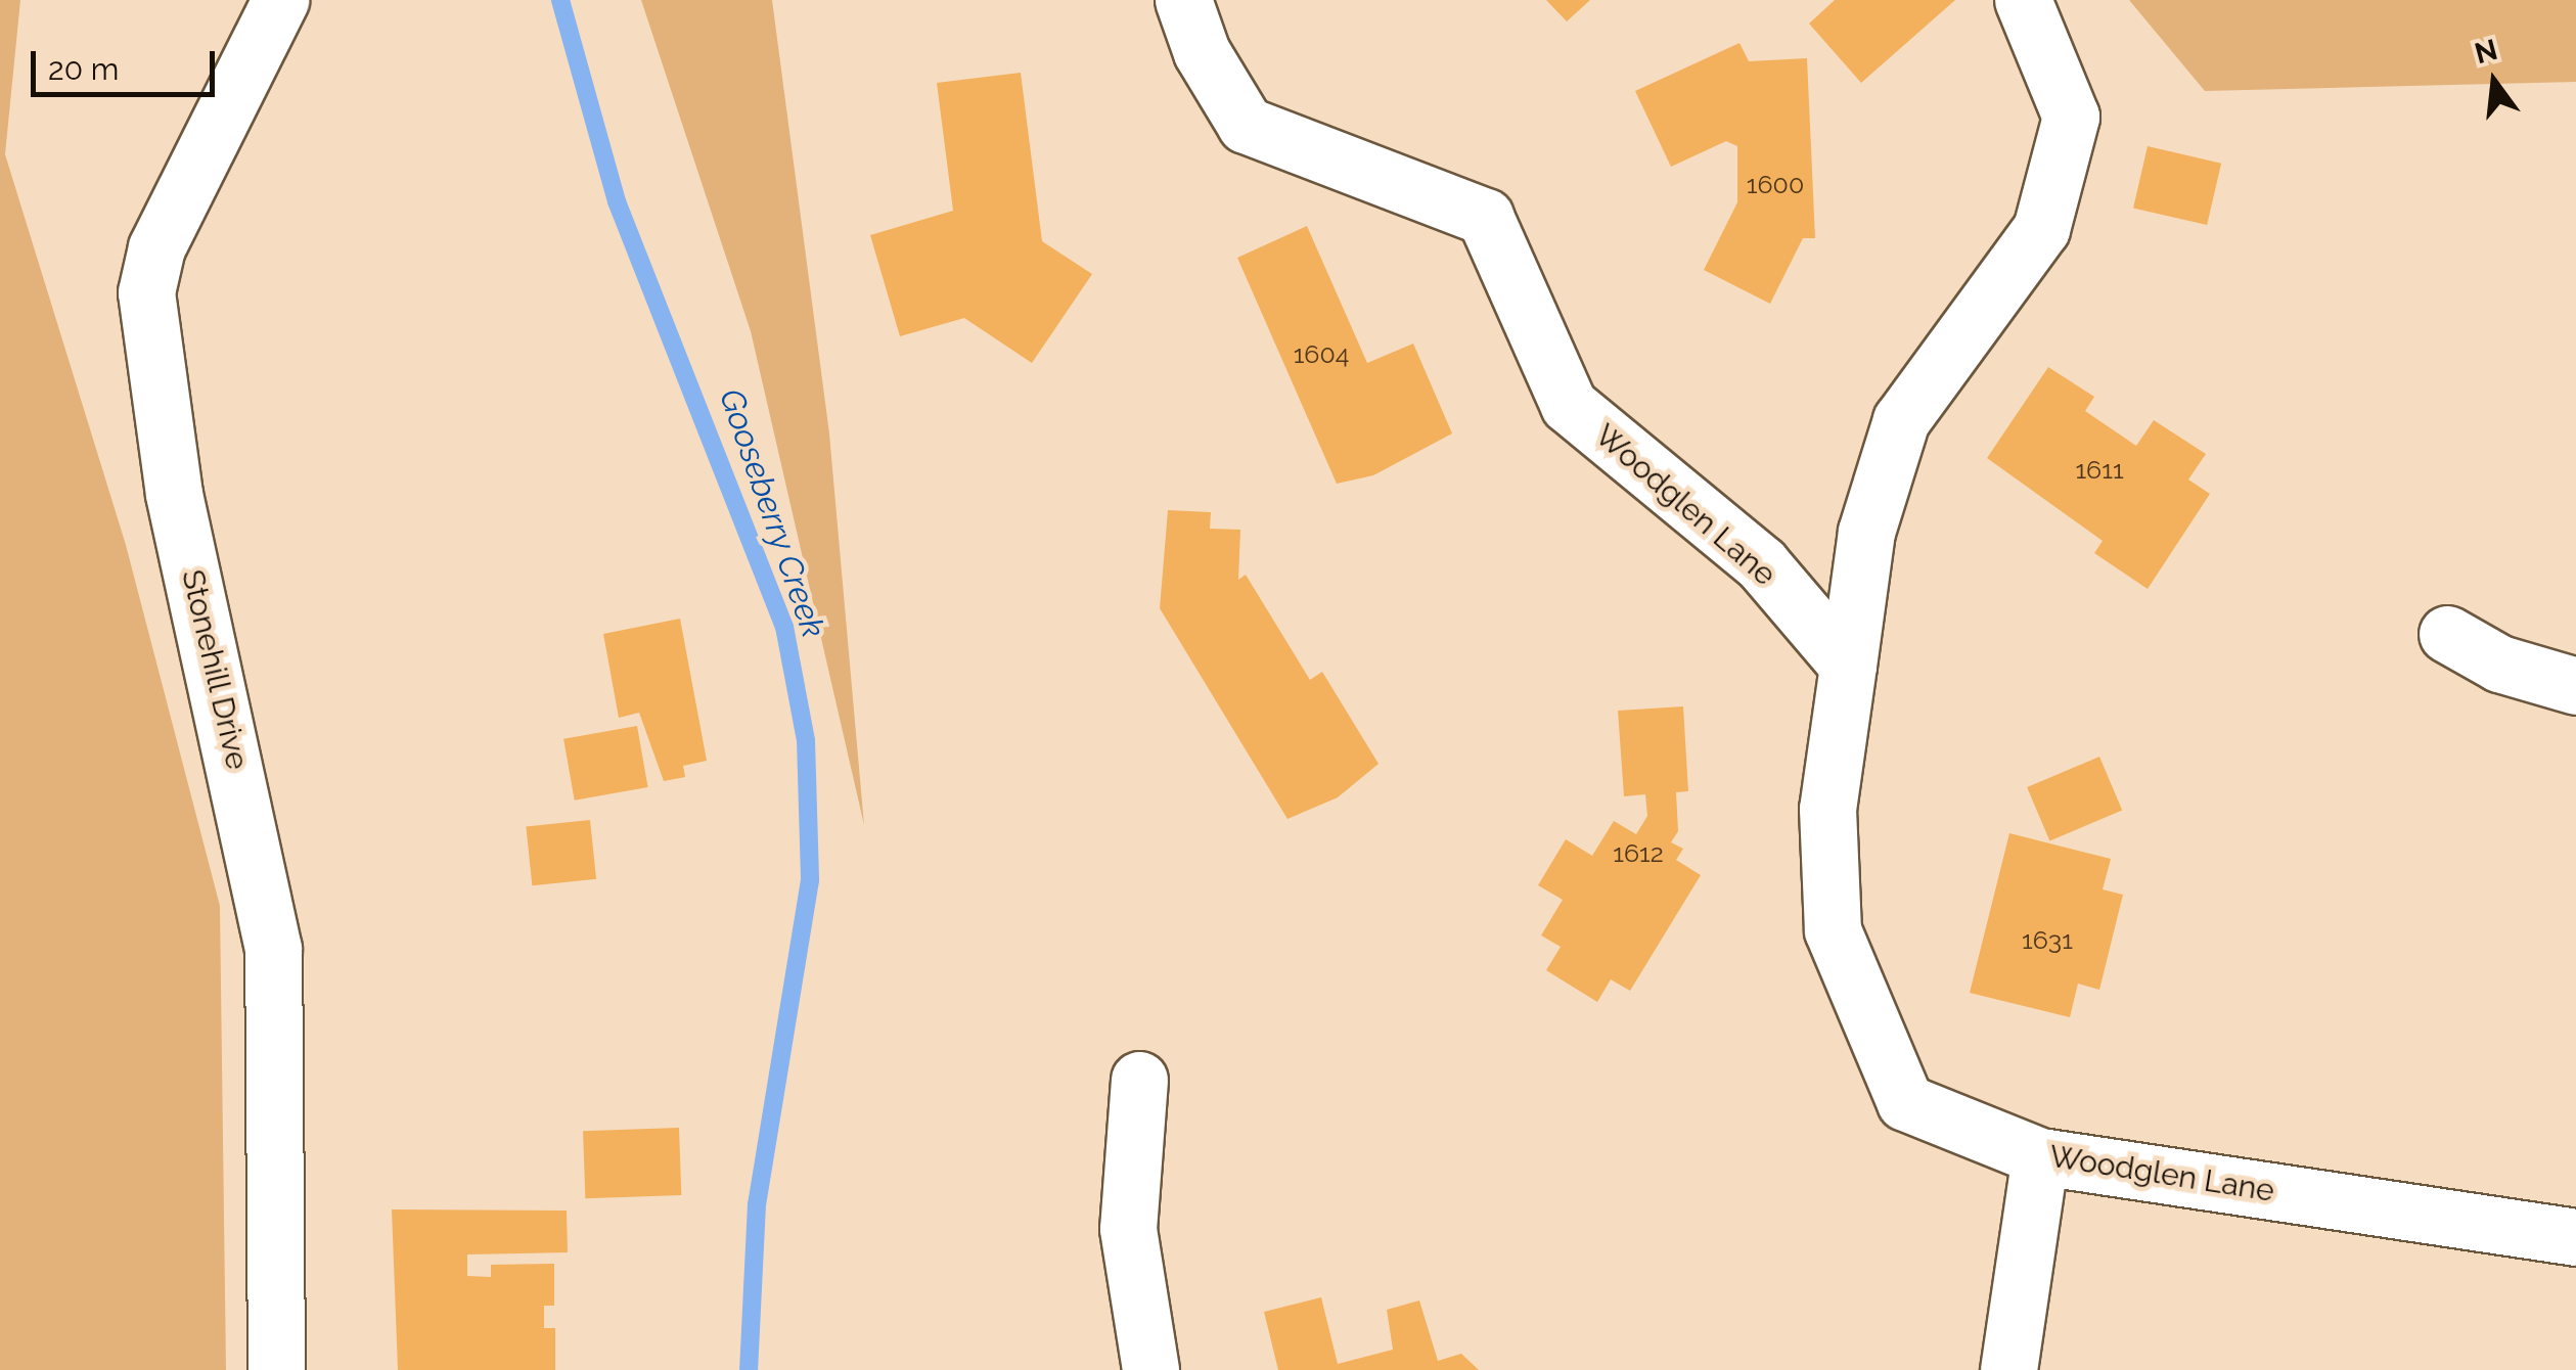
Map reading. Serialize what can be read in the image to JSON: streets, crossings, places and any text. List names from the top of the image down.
{
  "streets": {
    "street": ["Woodglen Lane", "Stonehill Drive"]
  },
  "water": ["Gooseberry Creek"],
  "house_numbers": [
    "1600",
    "1604",
    "1611",
    "1612",
    "1631"
  ],
  "scale_bar": "20 m",
  "north": "top"
}
